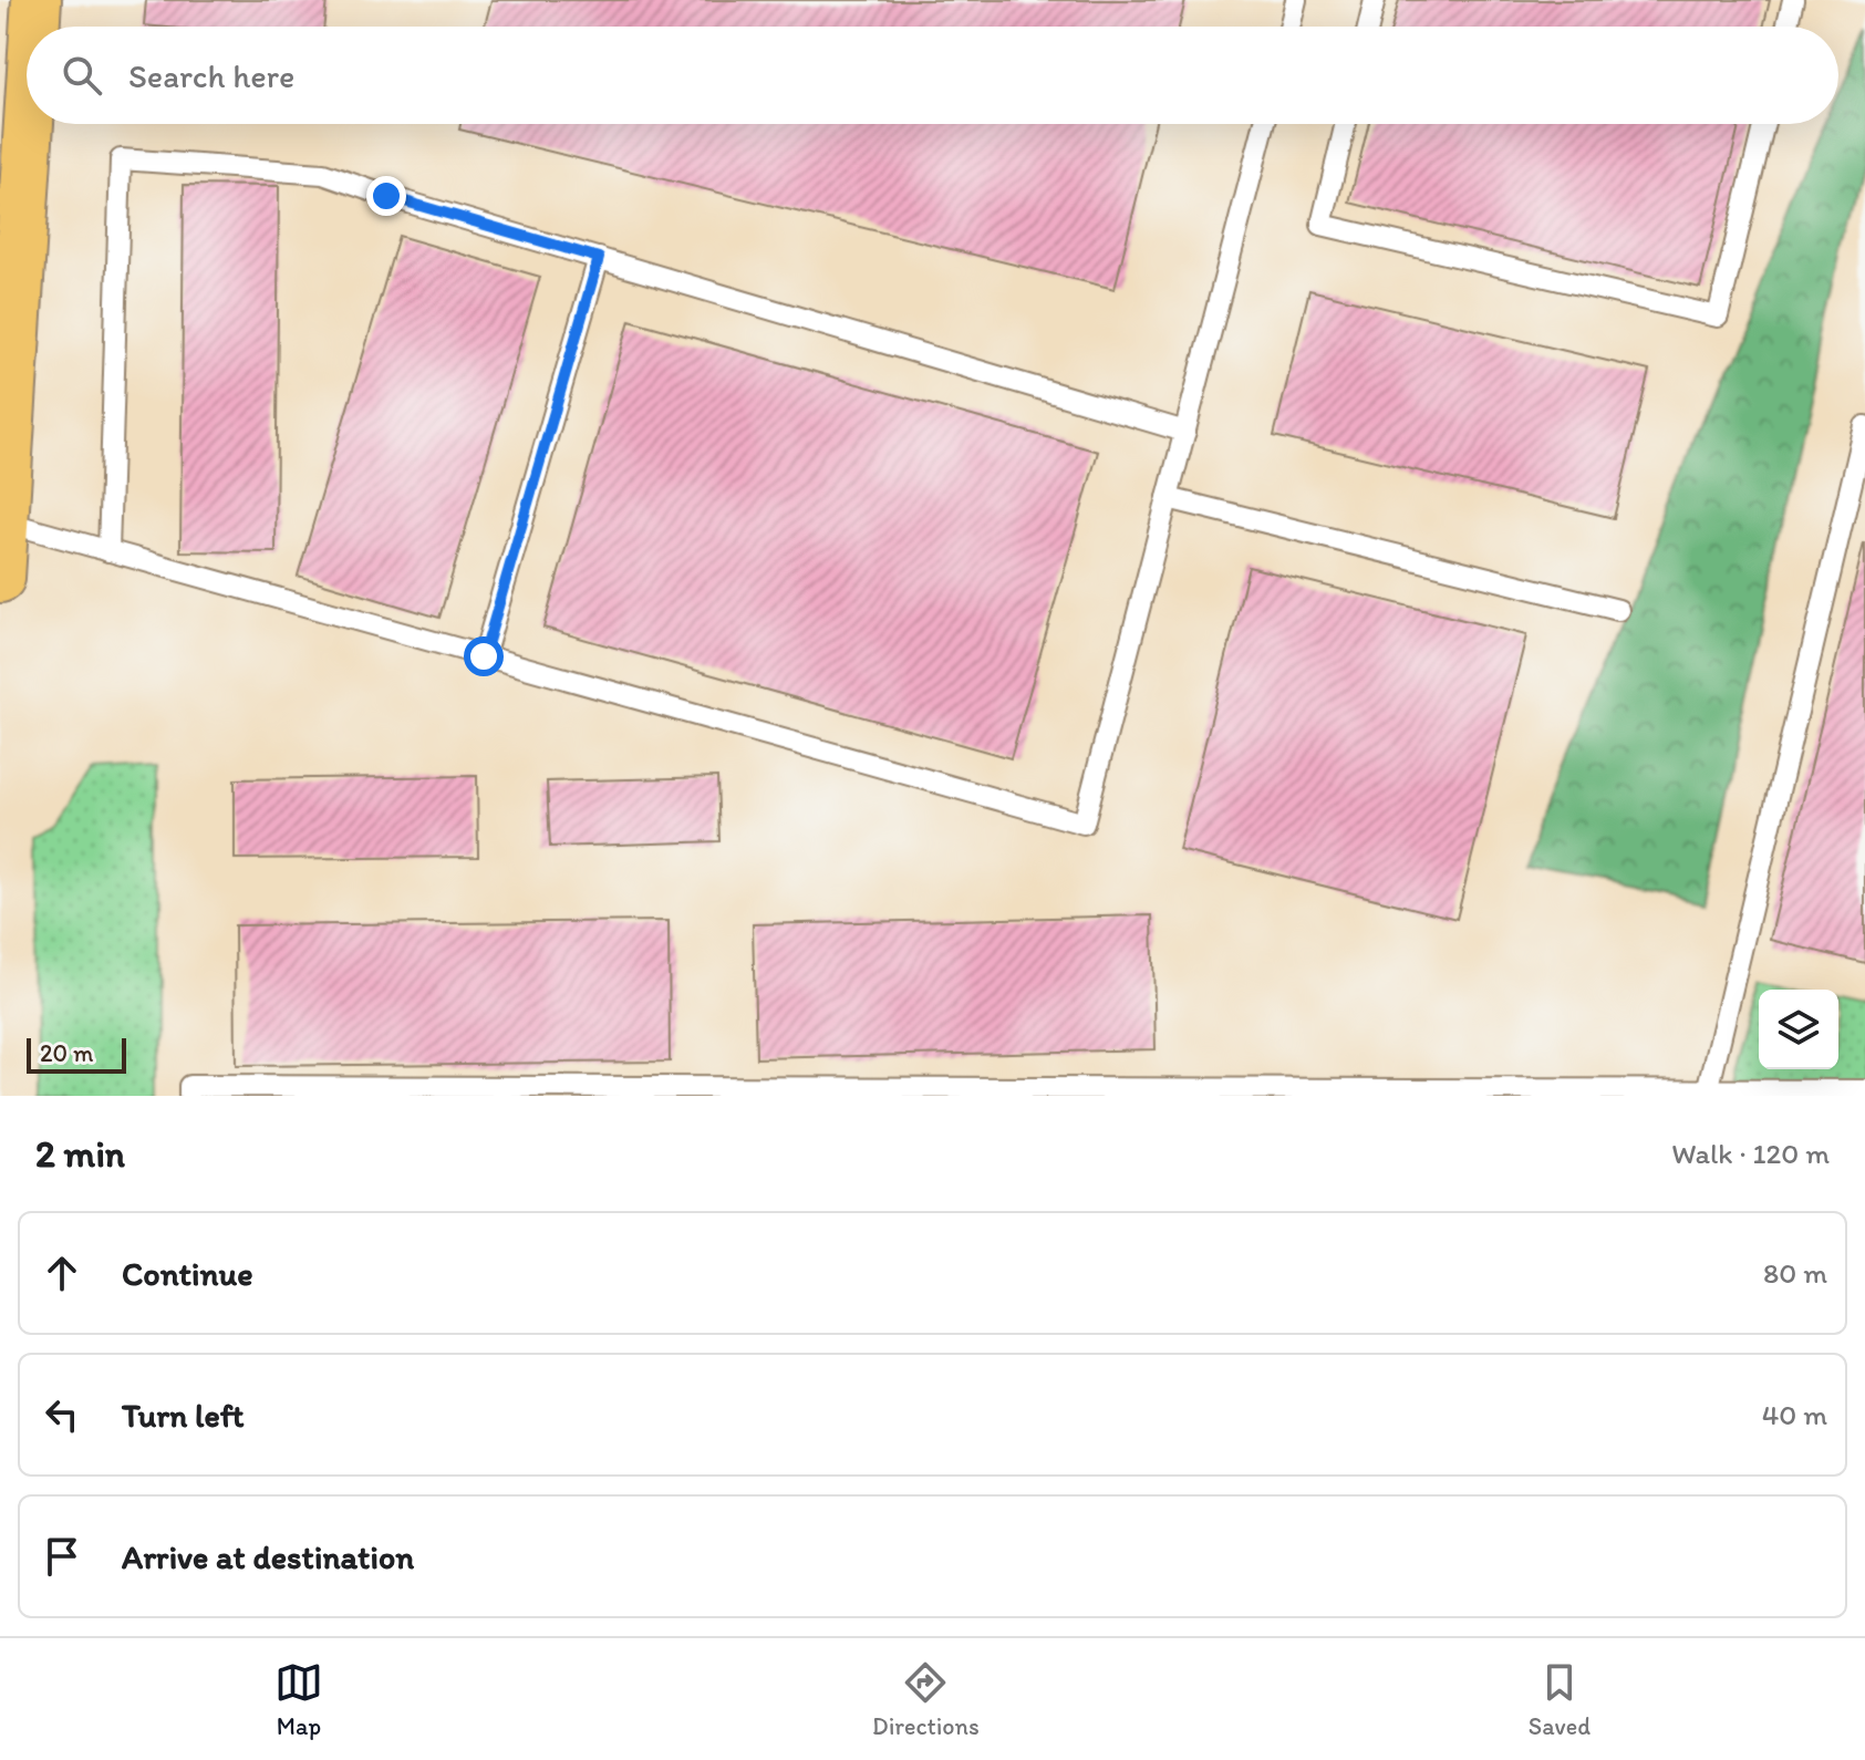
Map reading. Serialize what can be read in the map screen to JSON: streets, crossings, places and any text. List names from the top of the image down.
{
  "scale_bar": "20 m",
  "page": {
    "search": "Search here",
    "scale": "20 m",
    "heading": ["2 min", "Walk · 120 m"],
    "list": [
      ["Continue", "80 m"],
      ["Turn left", "40 m"],
      "Arrive at destination"
    ],
    "nav": ["Map", "Directions", "Saved"]
  }
}
